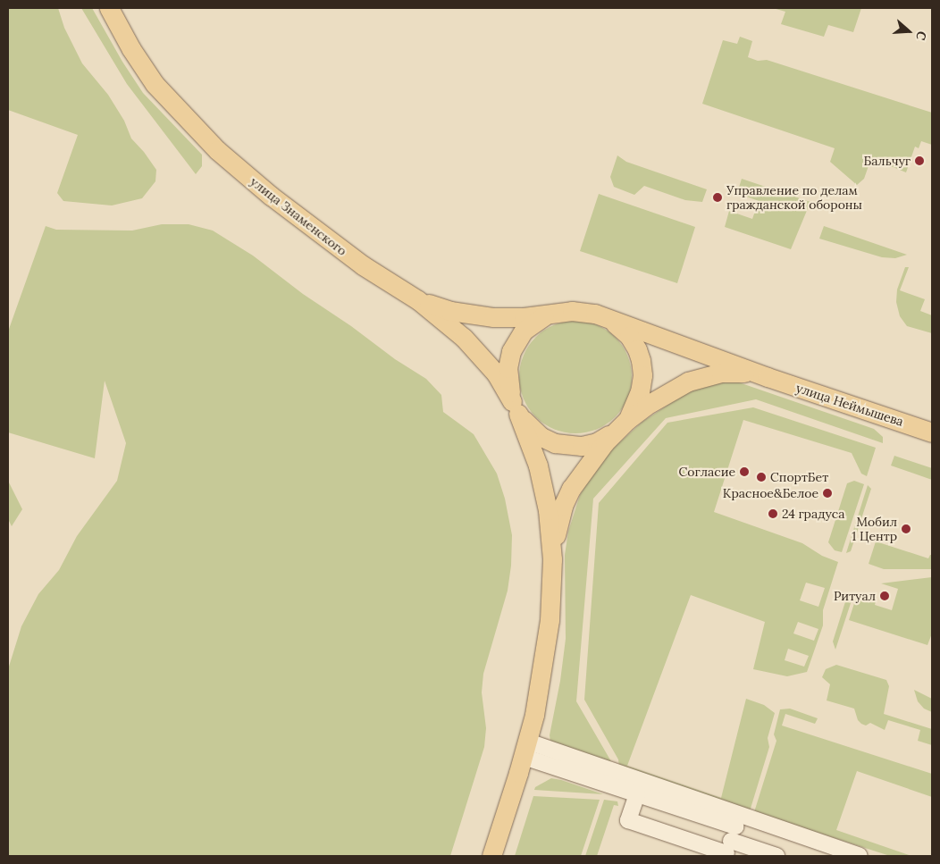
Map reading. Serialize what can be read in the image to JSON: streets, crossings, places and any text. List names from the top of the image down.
{
  "streets": {
    "main road": ["улица Знаменского", "улица Неймышева"]
  },
  "places": [
    "Бальчуг",
    "Управление по делам гражданской обороны",
    "Согласие",
    "СпортБет",
    "Красное&Белое",
    "24 градуса",
    "Мобил 1 Центр",
    "Ритуал"
  ],
  "north": "right"
}
